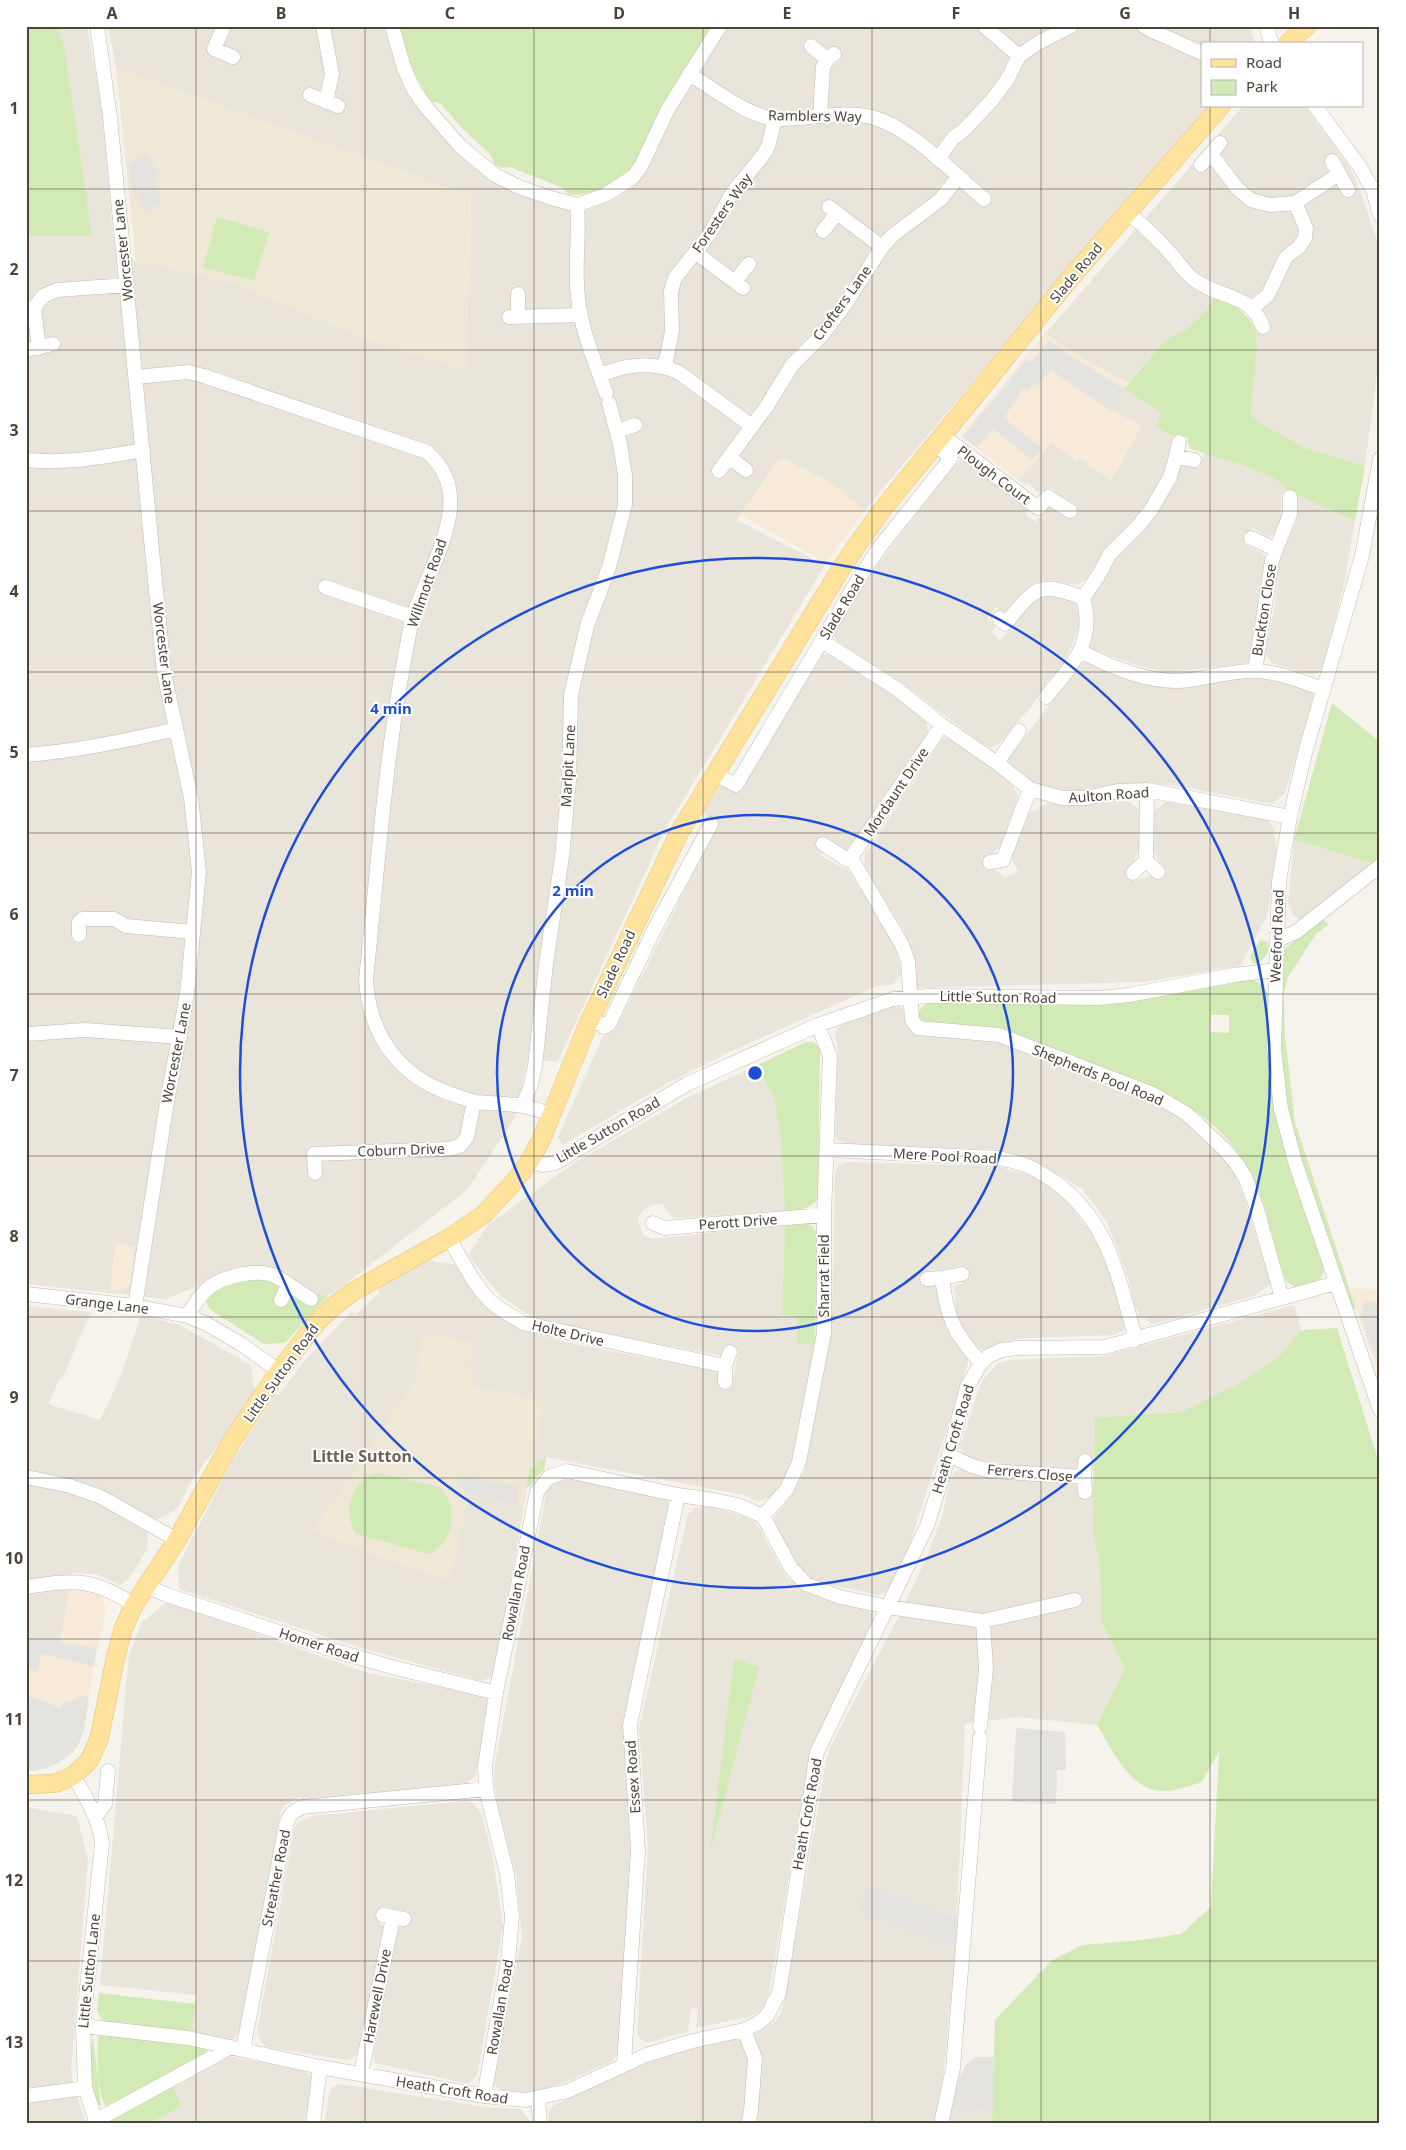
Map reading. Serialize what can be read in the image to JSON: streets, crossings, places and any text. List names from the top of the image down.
{
  "streets": {
    "main road": ["Slade Road", "Little Sutton Road"],
    "street": [
      "Ramblers Way",
      "Foresters Way",
      "Worcester Lane",
      "Crofters Lane",
      "Plough Court",
      "Willmott Road",
      "Buckton Close",
      "Marlpit Lane",
      "Mordaunt Drive",
      "Aulton Road",
      "Weeford Road",
      "Shepherds Pool Road",
      "Coburn Drive",
      "Mere Pool Road",
      "Perott Drive",
      "Sharrat Field",
      "Grange Lane",
      "Holte Drive",
      "Heath Croft Road",
      "Ferrers Close",
      "Rowallan Road",
      "Homer Road",
      "Essex Road",
      "Streather Road",
      "Little Sutton Lane",
      "Harewell Drive"
    ]
  },
  "crossings": [
    ["Ramblers Way", "Foresters Way"],
    ["Ramblers Way", "Crofters Lane"],
    ["Worcester Lane", "Willmott Road"],
    ["Worcester Lane", "Grange Lane"],
    ["Slade Road", "Plough Court"],
    ["Slade Road", "Willmott Road"],
    ["Slade Road", "Aulton Road"],
    ["Slade Road", "Little Sutton Road"],
    ["Willmott Road", "Marlpit Lane"],
    ["Willmott Road", "Coburn Drive"],
    ["Mordaunt Drive", "Aulton Road"],
    ["Aulton Road", "Weeford Road"],
    ["Weeford Road", "Little Sutton Road"],
    ["Weeford Road", "Heath Croft Road"],
    ["Little Sutton Road", "Shepherds Pool Road"],
    ["Little Sutton Road", "Sharrat Field"],
    ["Little Sutton Road", "Grange Lane"],
    ["Little Sutton Road", "Holte Drive"],
    ["Little Sutton Road", "Homer Road"],
    ["Little Sutton Road", "Little Sutton Lane"],
    ["Shepherds Pool Road", "Heath Croft Road"],
    ["Mere Pool Road", "Sharrat Field"],
    ["Mere Pool Road", "Heath Croft Road"],
    ["Perott Drive", "Sharrat Field"],
    ["Sharrat Field", "Rowallan Road"],
    ["Heath Croft Road", "Ferrers Close"],
    ["Heath Croft Road", "Rowallan Road"],
    ["Heath Croft Road", "Essex Road"],
    ["Heath Croft Road", "Streather Road"],
    ["Heath Croft Road", "Little Sutton Lane"],
    ["Heath Croft Road", "Harewell Drive"],
    ["Rowallan Road", "Homer Road"],
    ["Rowallan Road", "Essex Road"],
    ["Rowallan Road", "Streather Road"]
  ],
  "districts": ["Little Sutton"],
  "legend": ["Road", "Park"],
  "grid": {
    "columns": [
      "A",
      "B",
      "C",
      "D",
      "E",
      "F",
      "G",
      "H"
    ],
    "rows": [
      "1",
      "2",
      "3",
      "4",
      "5",
      "6",
      "7",
      "8",
      "9",
      "10",
      "11",
      "12",
      "13"
    ]
  },
  "rings": ["4 min", "2 min"]
}
